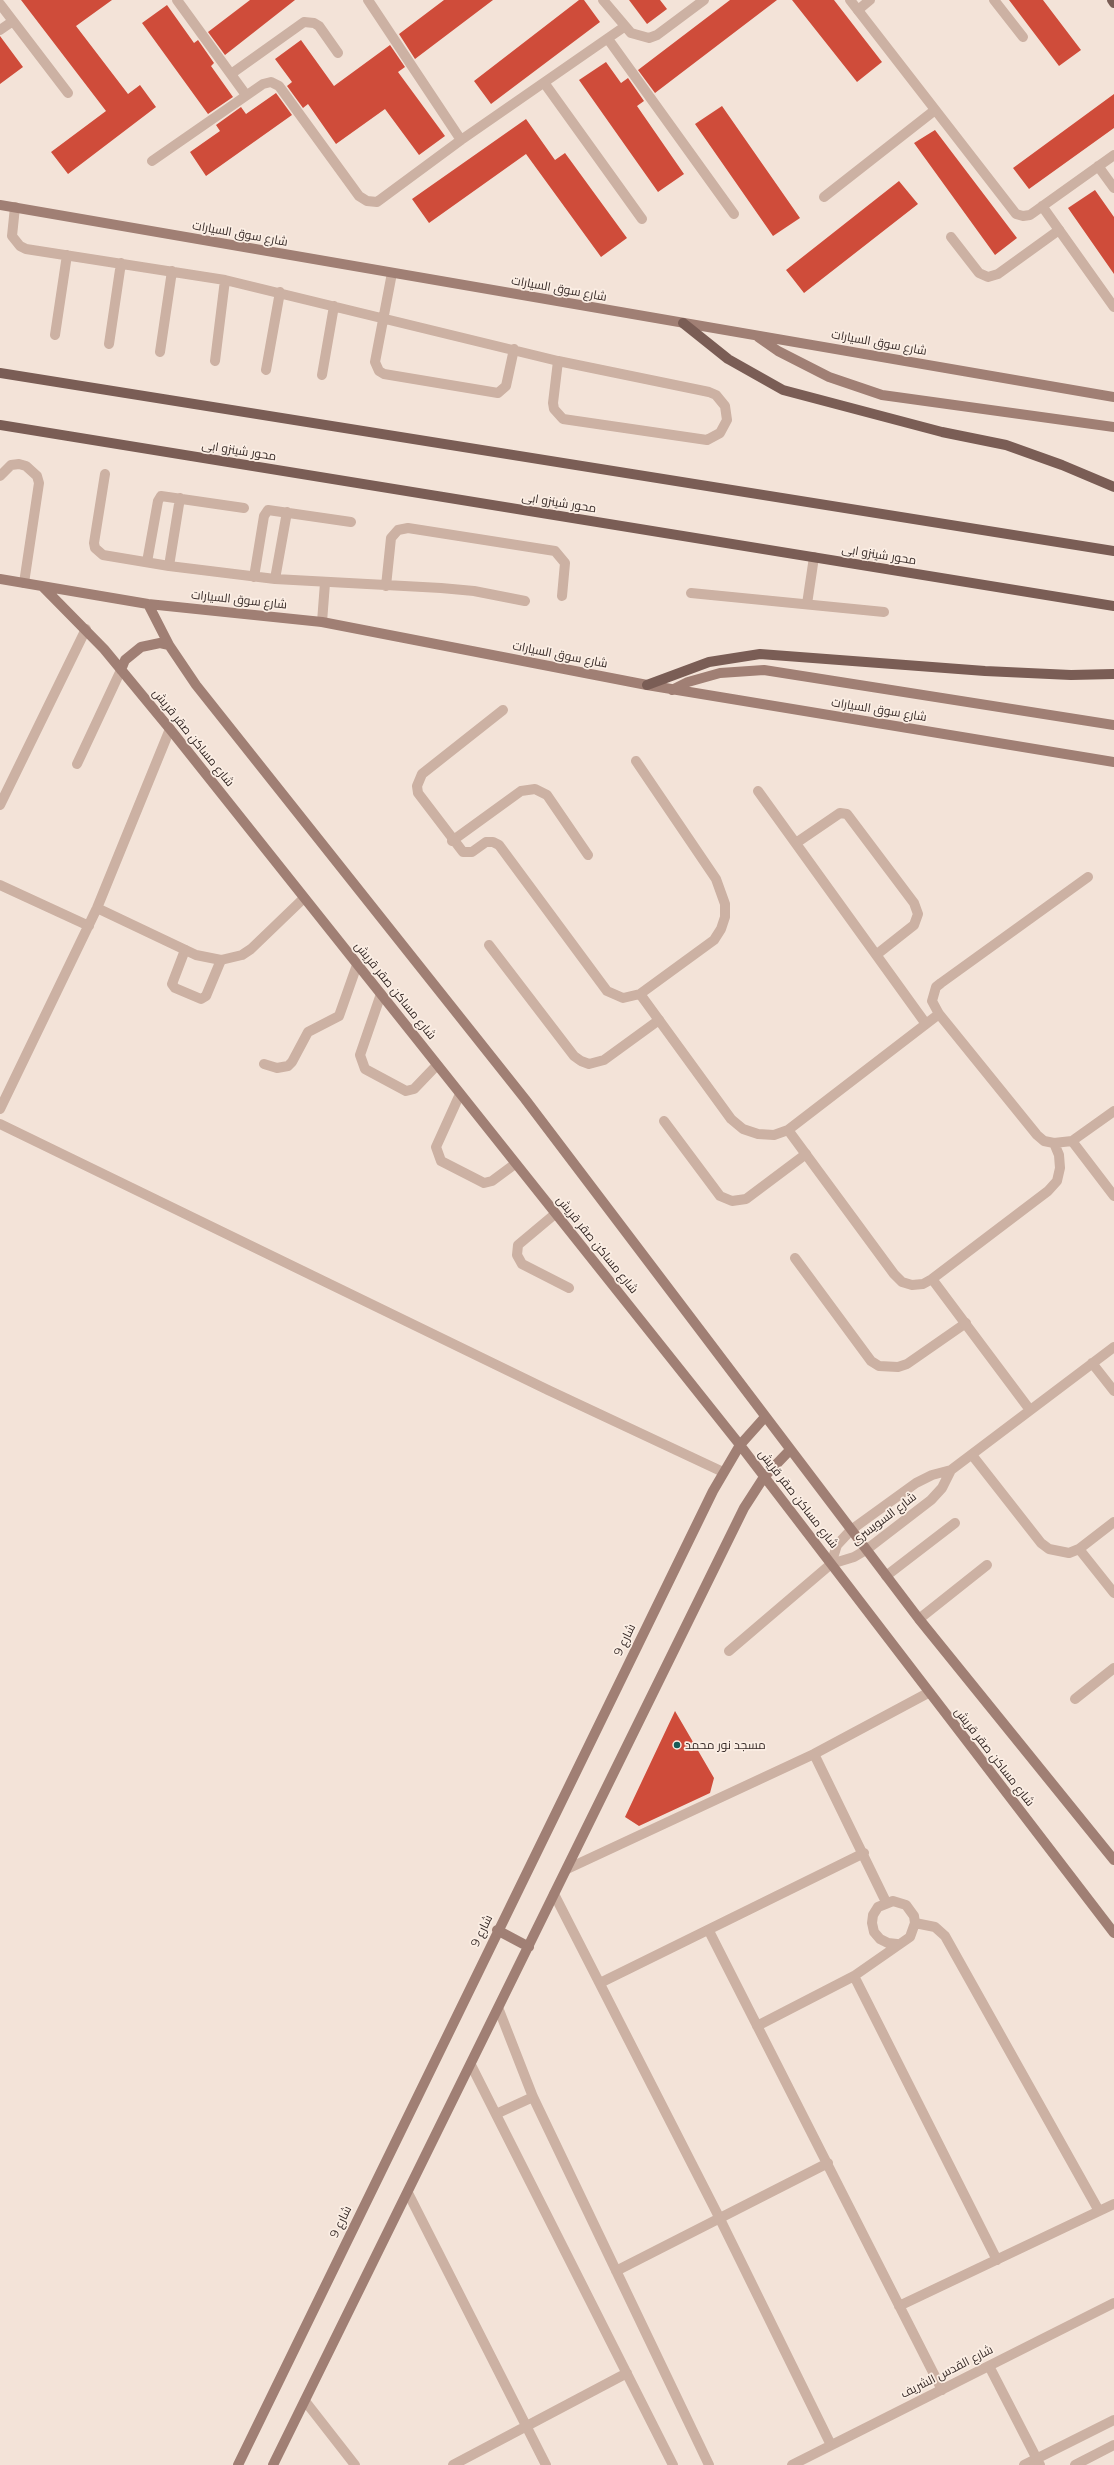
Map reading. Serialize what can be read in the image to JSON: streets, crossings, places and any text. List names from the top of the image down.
{
  "streets": {
    "main road": ["محور شينزو ابى"],
    "street": [
      "شارع سوق السيارات",
      "شارع مساكن صقر قريش",
      "شارع السويسرى",
      "شارع 9",
      "شارع القدس الشريف"
    ]
  },
  "crossings": [
    ["شارع سوق السيارات", "شارع مساكن صقر قريش"],
    ["شارع مساكن صقر قريش", "شارع السويسرى"],
    ["شارع مساكن صقر قريش", "شارع 9"]
  ],
  "places": ["مسجد نور محمد"]
}
